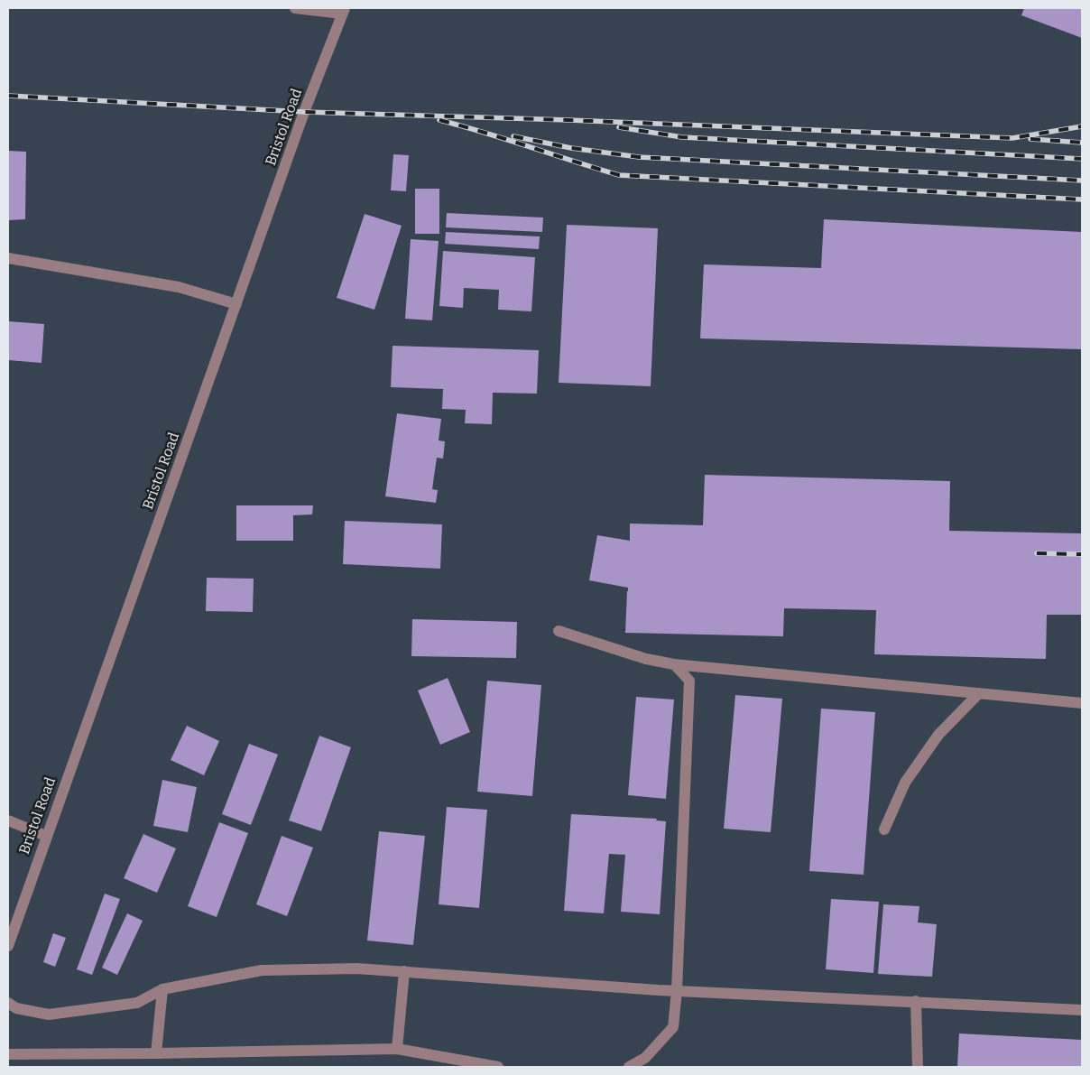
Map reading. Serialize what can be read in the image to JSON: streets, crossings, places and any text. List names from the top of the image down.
{
  "streets": {
    "street": ["Bristol Road"]
  }
}
